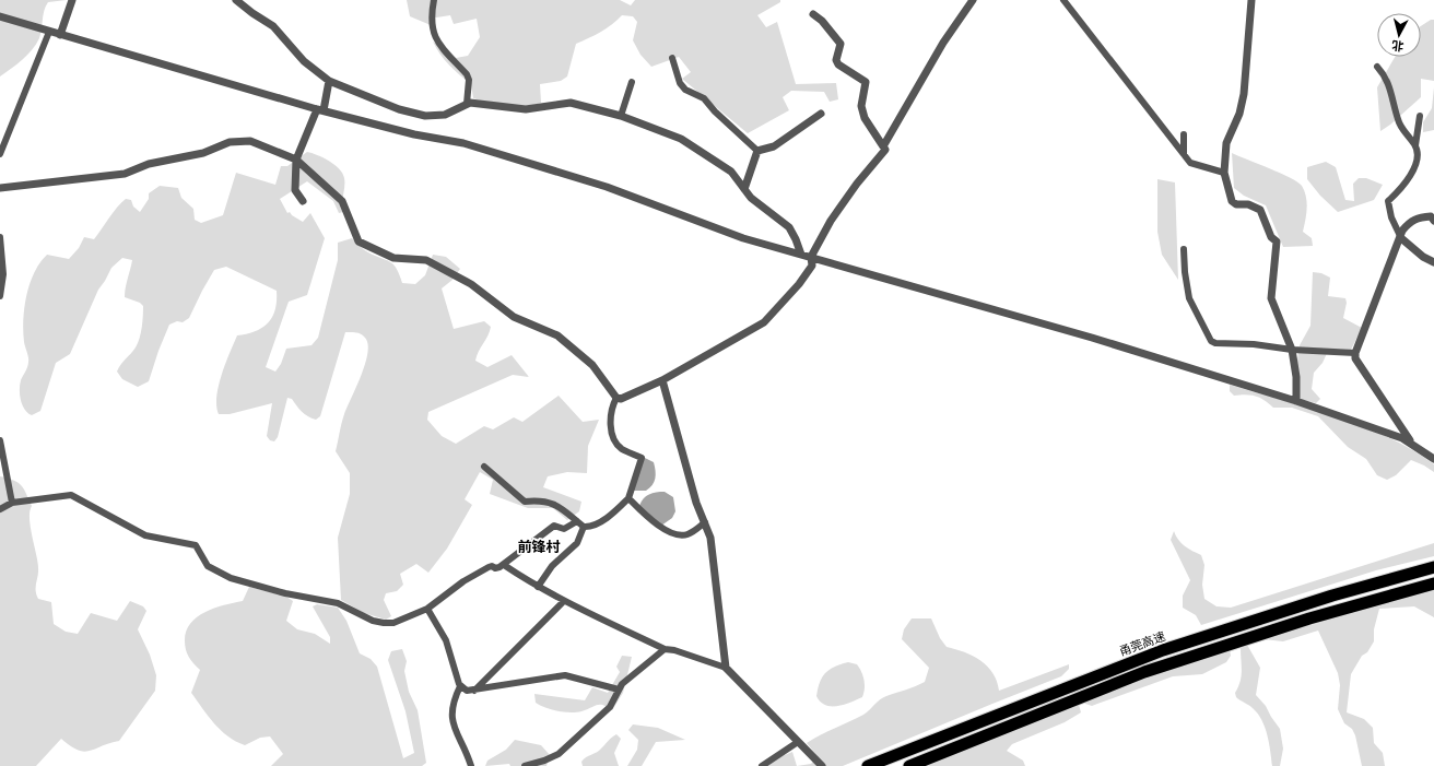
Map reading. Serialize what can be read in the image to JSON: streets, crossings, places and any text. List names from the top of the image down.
{
  "streets": {
    "highway": ["甬莞高速"]
  },
  "districts": ["前锋村"],
  "north": "bottom"
}
